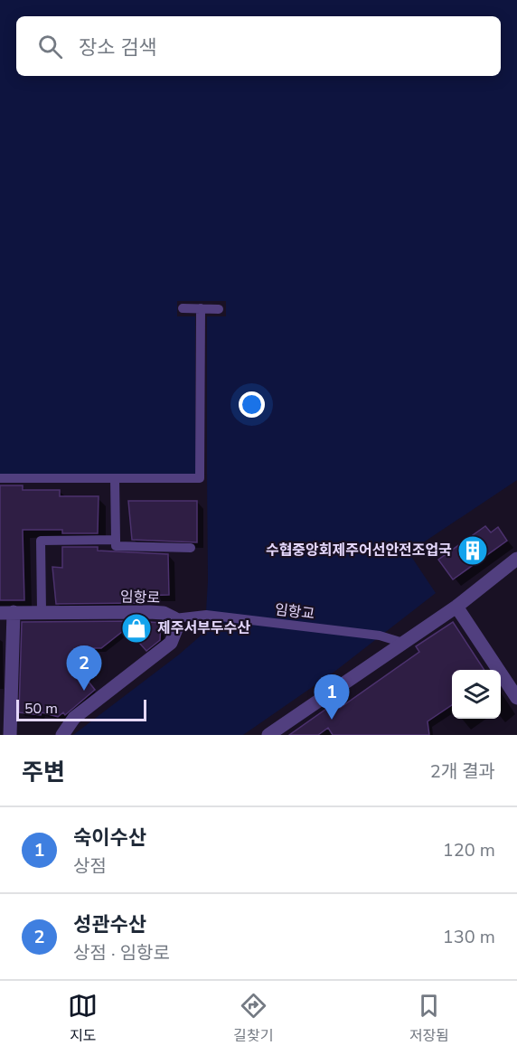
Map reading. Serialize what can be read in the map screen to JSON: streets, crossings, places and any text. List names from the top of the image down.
{
  "streets": {
    "street": ["임항로"],
    "lane": ["임항교"]
  },
  "crossings": [
    ["임항로", "임항교"]
  ],
  "places": {
    "building": ["수협중앙회제주어선안전조업국"],
    "shop": ["제주서부두수산"]
  },
  "scale_bar": "50 m",
  "page": {
    "search": "장소 검색",
    "pins": ["2", "1"],
    "scale": "50 m",
    "heading": ["주변", "2개 결과"],
    "list": [
      {
        "mark": "1",
        "name": "숙이수산",
        "note": "상점",
        "value": "120 m"
      },
      {
        "mark": "2",
        "name": "성관수산",
        "note": "상점 · 임항로",
        "value": "130 m"
      }
    ],
    "nav": ["지도", "길찾기", "저장됨"]
  }
}
